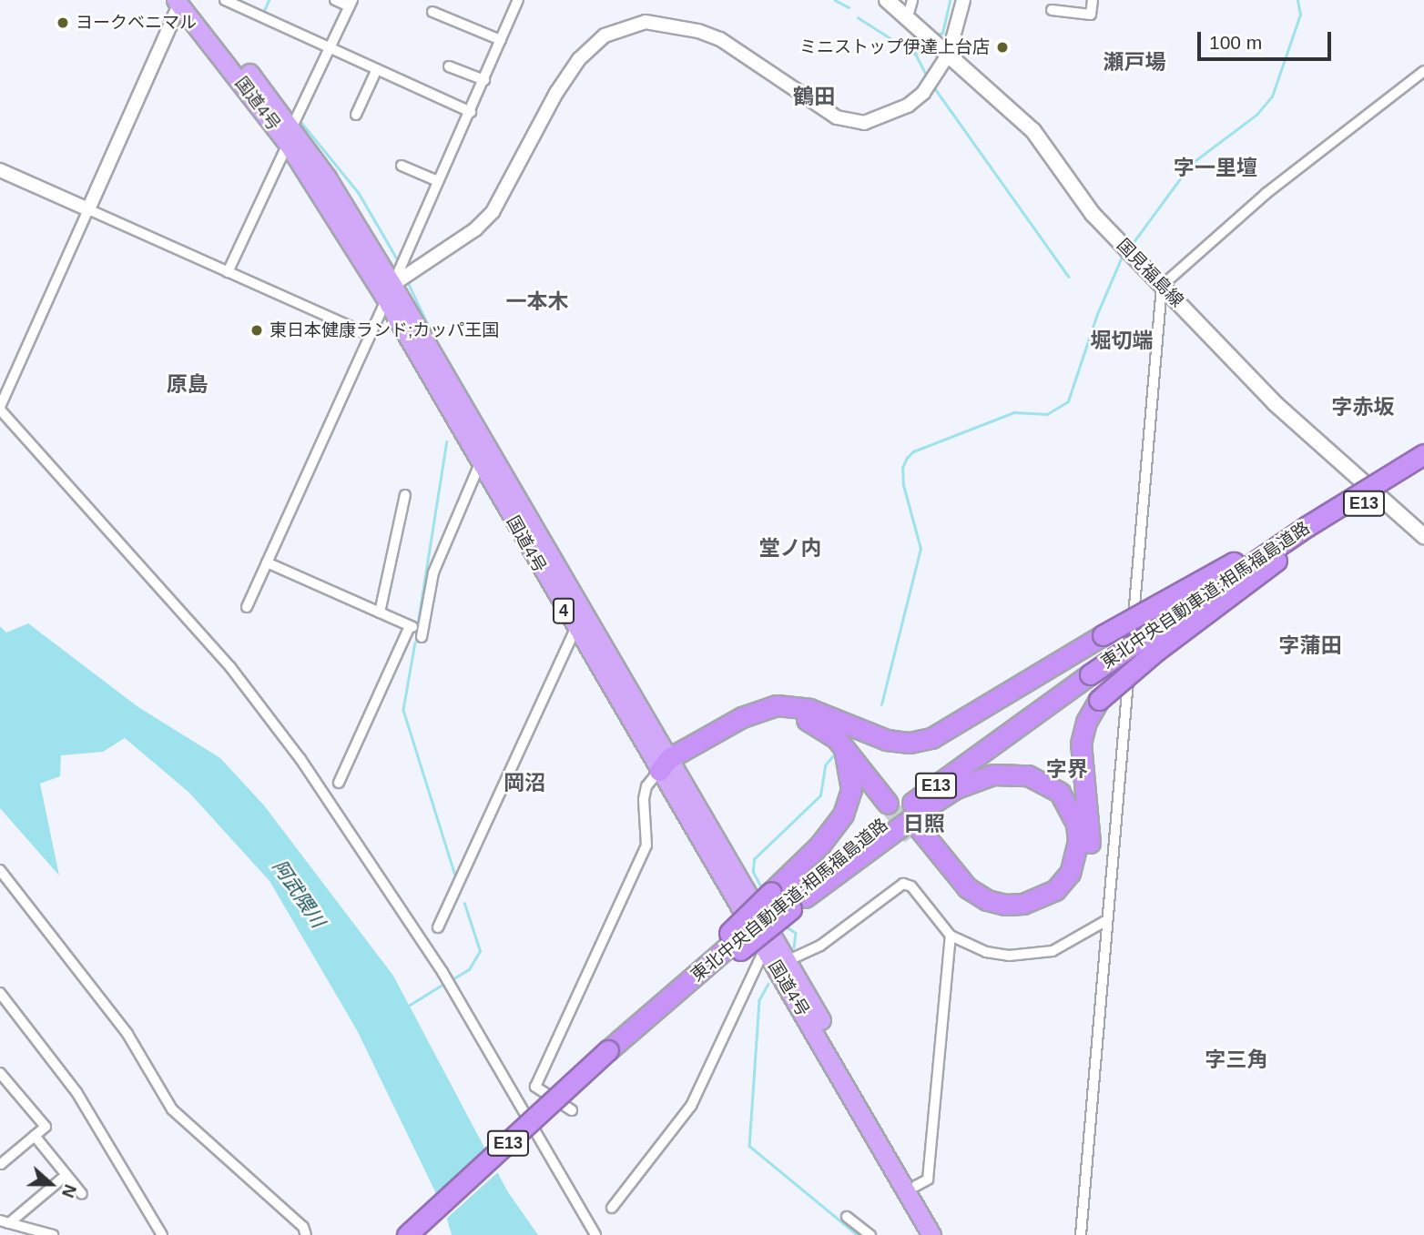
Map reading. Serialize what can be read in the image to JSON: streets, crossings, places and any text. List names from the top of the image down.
{
  "streets": {
    "highway": [
      "国道4号",
      "E13",
      "東北中央自動車道;相馬福島道路",
      "4"
    ],
    "main road": ["国見福島線"]
  },
  "districts": [
    "瀬戸場",
    "鶴田",
    "字一里壇",
    "一本木",
    "堀切端",
    "原島",
    "字赤坂",
    "堂ノ内",
    "字蒲田",
    "字界",
    "岡沼",
    "日照",
    "字三角"
  ],
  "water": ["阿武隈川"],
  "places": ["ヨークベニマル", "ミニストップ伊達上台店", "東日本健康ランド;カッパ王国"],
  "scale_bar": "100 m",
  "north": "right"
}
